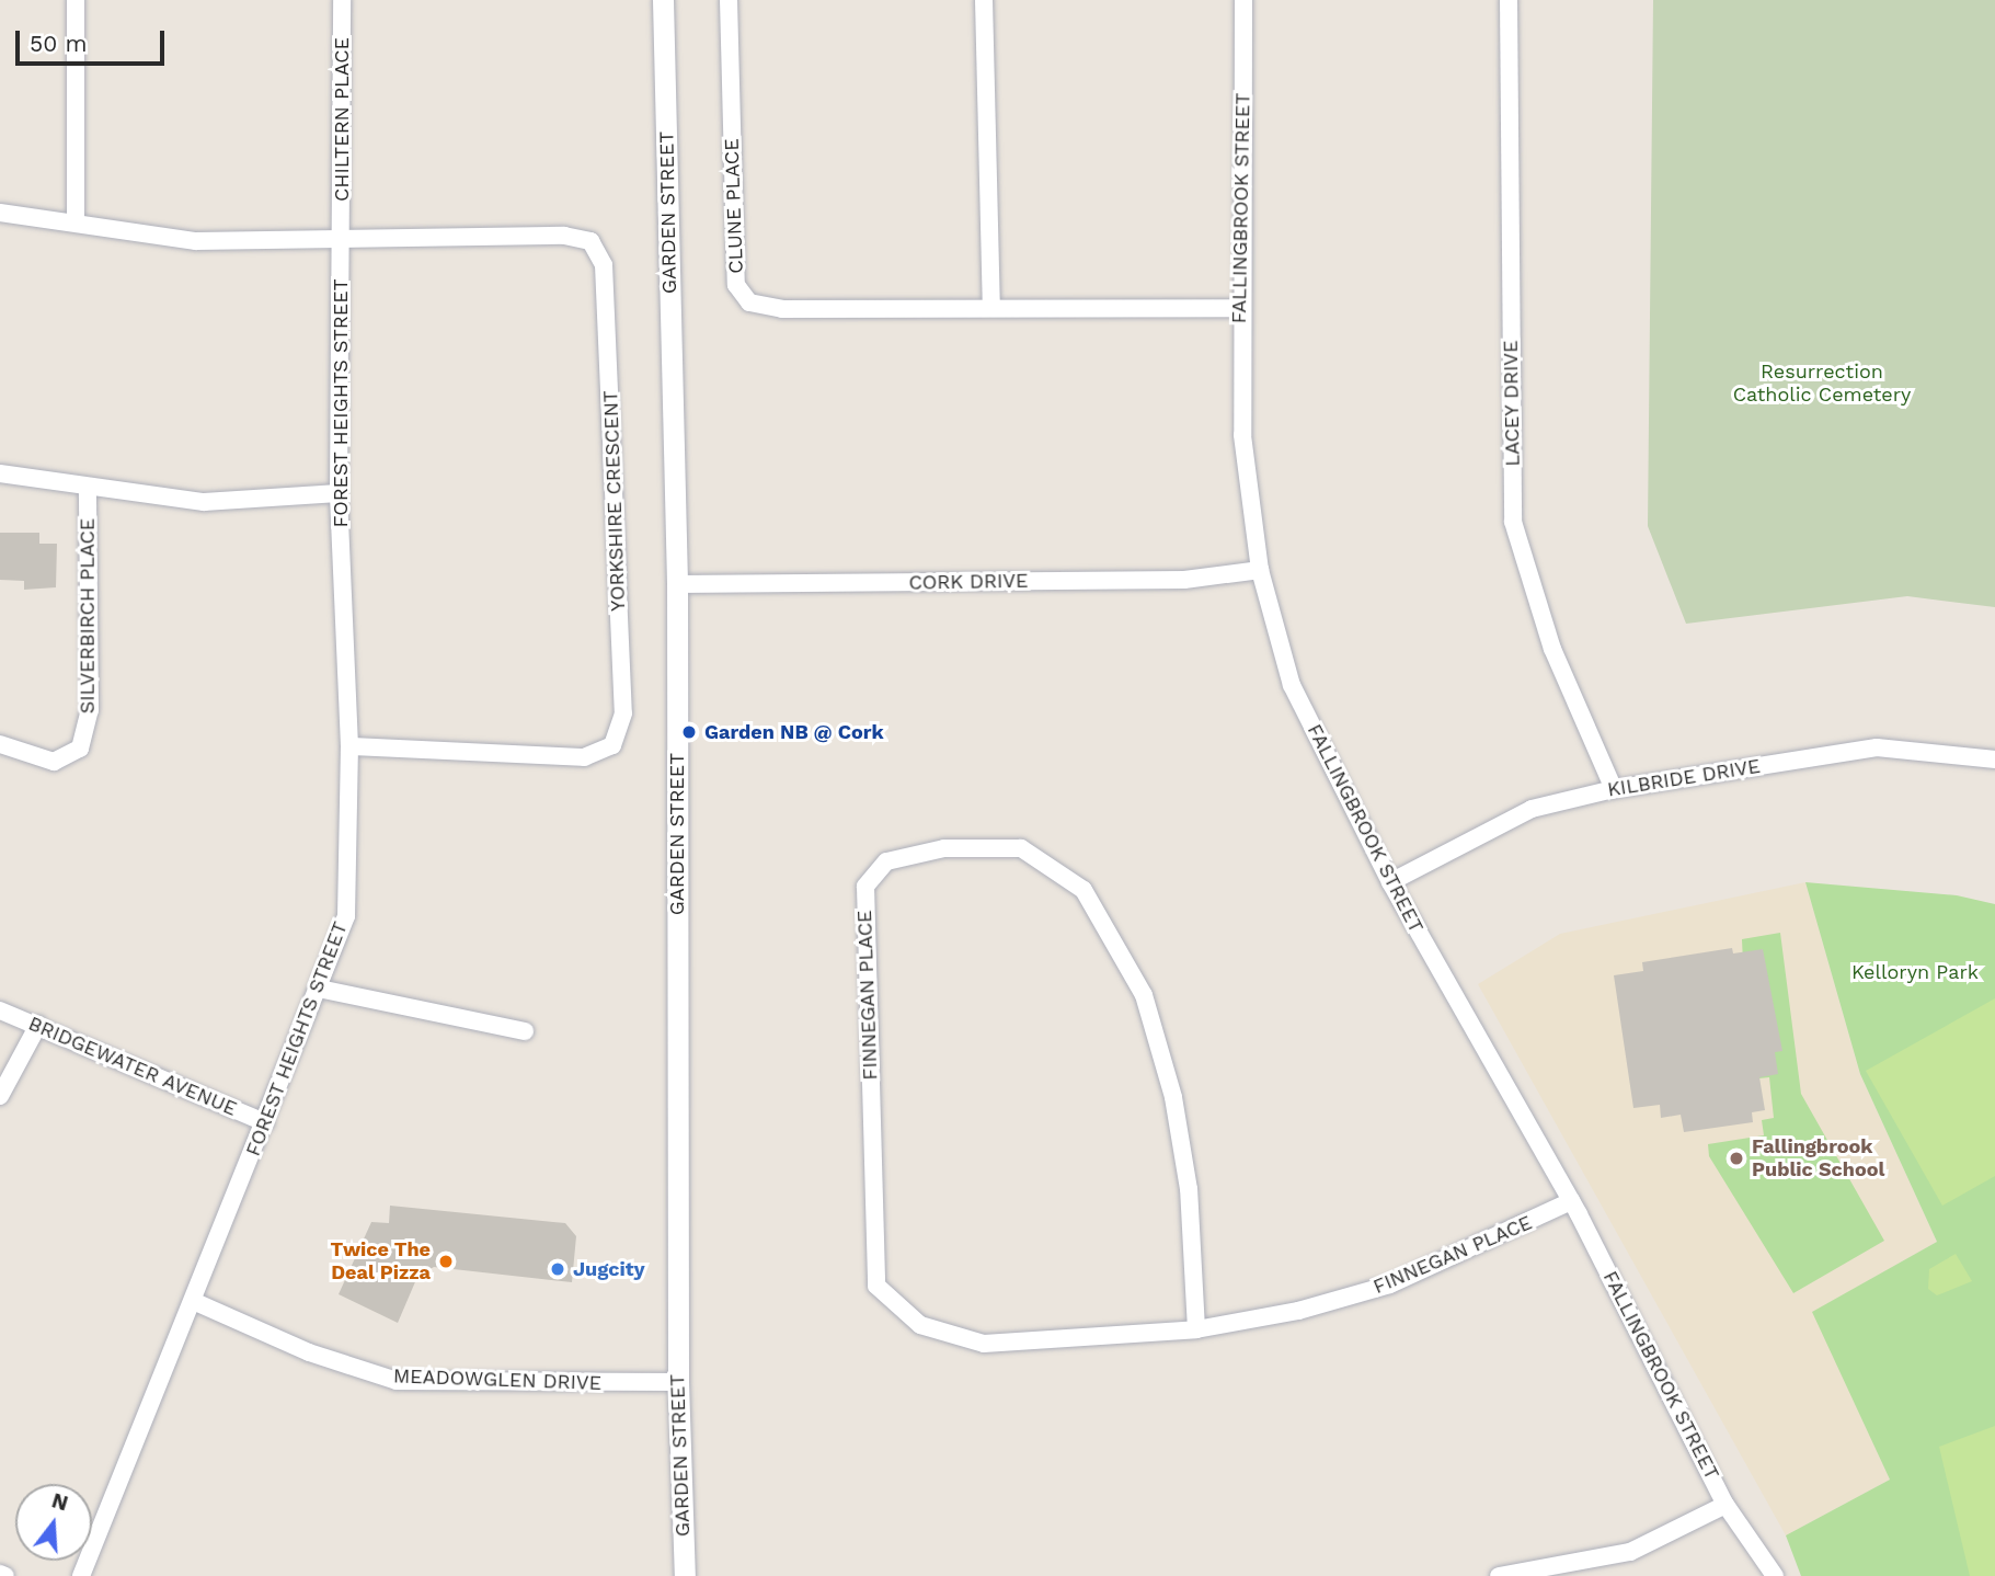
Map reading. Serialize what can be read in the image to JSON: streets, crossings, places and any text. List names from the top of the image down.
{
  "streets": {
    "street": [
      "CHILTERN PLACE",
      "CLUNE PLACE",
      "FALLINGBROOK STREET",
      "GARDEN STREET",
      "FOREST HEIGHTS STREET",
      "LACEY DRIVE",
      "YORKSHIRE CRESCENT",
      "CORK DRIVE",
      "SILVERBIRCH PLACE",
      "KILBRIDE DRIVE",
      "FINNEGAN PLACE",
      "BRIDGEWATER AVENUE",
      "MEADOWGLEN DRIVE"
    ]
  },
  "crossings": [
    ["CHILTERN PLACE", "FOREST HEIGHTS STREET"],
    ["CHILTERN PLACE", "YORKSHIRE CRESCENT"],
    ["CLUNE PLACE", "FALLINGBROOK STREET"],
    ["FALLINGBROOK STREET", "CORK DRIVE"],
    ["FALLINGBROOK STREET", "KILBRIDE DRIVE"],
    ["FALLINGBROOK STREET", "FINNEGAN PLACE"],
    ["GARDEN STREET", "CORK DRIVE"],
    ["GARDEN STREET", "MEADOWGLEN DRIVE"],
    ["FOREST HEIGHTS STREET", "YORKSHIRE CRESCENT"],
    ["FOREST HEIGHTS STREET", "SILVERBIRCH PLACE"],
    ["FOREST HEIGHTS STREET", "BRIDGEWATER AVENUE"],
    ["FOREST HEIGHTS STREET", "MEADOWGLEN DRIVE"],
    ["LACEY DRIVE", "KILBRIDE DRIVE"]
  ],
  "parks": ["Resurrection Catholic Cemetery", "Kelloryn Park"],
  "places": [
    "Garden NB @ Cork",
    "Fallingbrook Public School",
    "Twice The Deal Pizza",
    "Jugcity"
  ],
  "scale_bar": "50 m",
  "north": "top"
}
